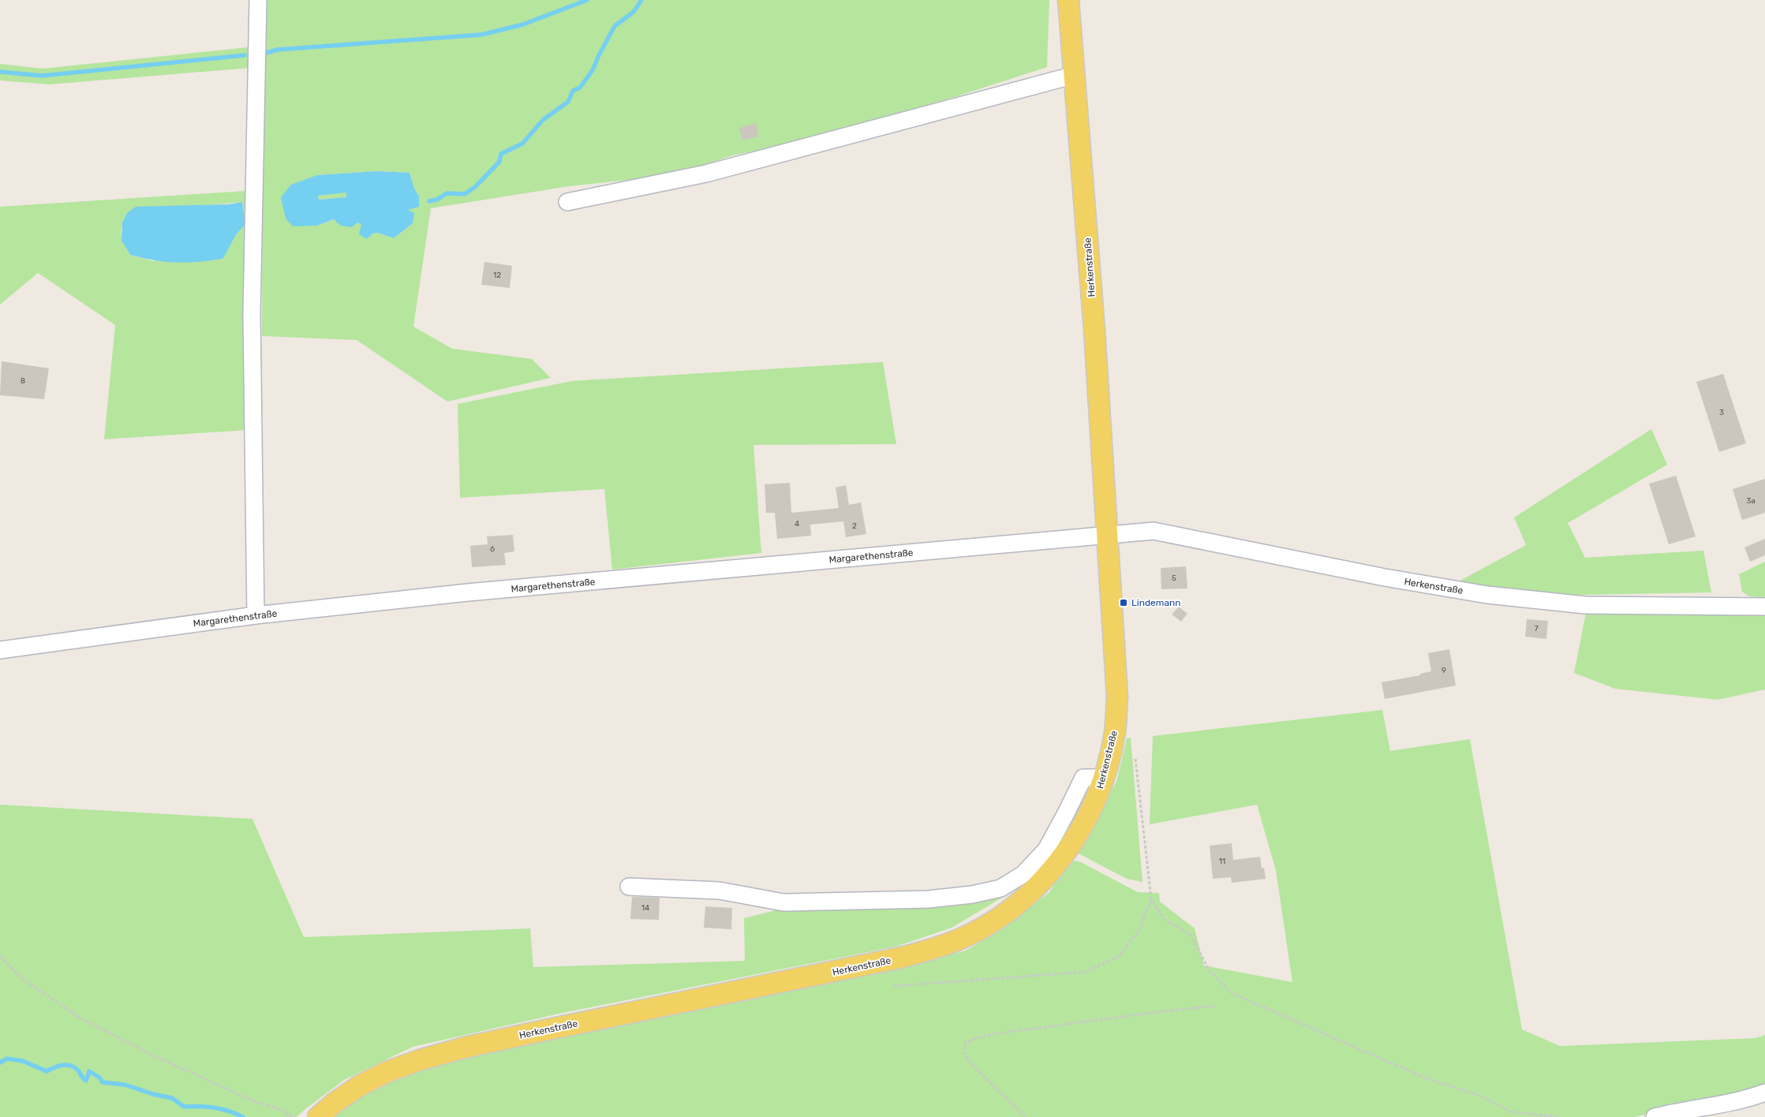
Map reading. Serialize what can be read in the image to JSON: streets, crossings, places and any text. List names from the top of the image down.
{
  "streets": {
    "main road": ["Herkenstraße"],
    "street": ["Margarethenstraße"]
  },
  "crossings": [
    ["Herkenstraße", "Margarethenstraße"]
  ],
  "places": {
    "transit": ["Lindemann"]
  },
  "house_numbers": [
    "12",
    "8",
    "3",
    "3a",
    "4",
    "2",
    "6",
    "5",
    "7",
    "9",
    "11",
    "14"
  ]
}
